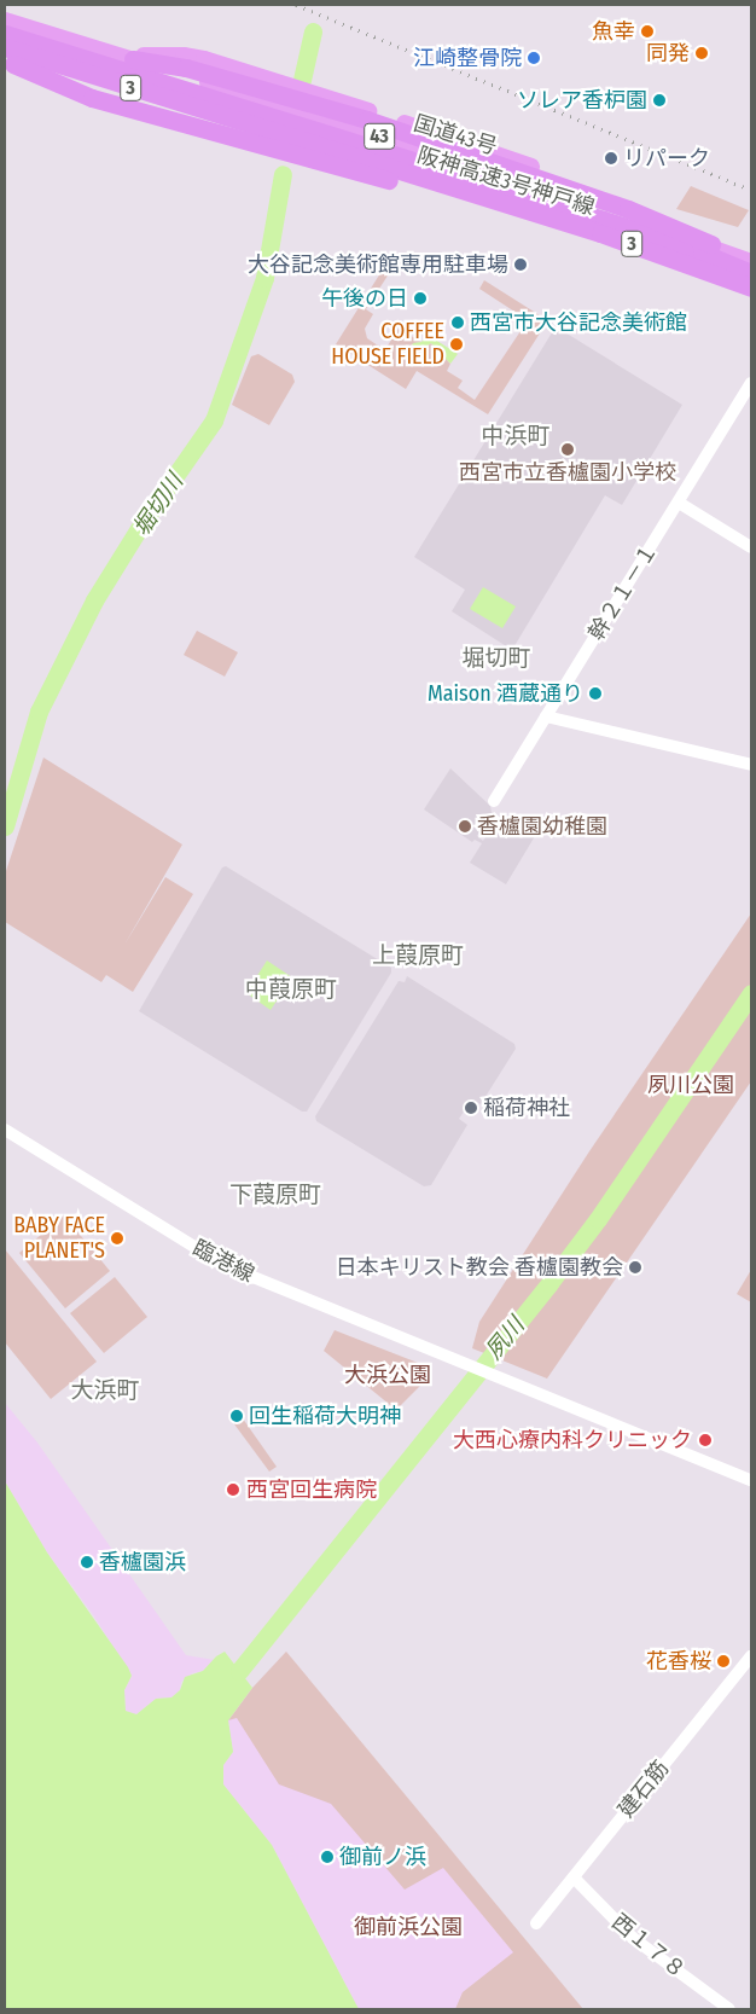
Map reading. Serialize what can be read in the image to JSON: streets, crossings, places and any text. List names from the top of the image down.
{
  "streets": {
    "highway": [
      "3",
      "国道43号",
      "43",
      "阪神高速3号神戸線"
    ],
    "street": [
      "幹２１－１",
      "臨港線",
      "建石筋",
      "西１７８"
    ]
  },
  "crossings": [
    ["43", "阪神高速3号神戸線"],
    ["建石筋", "西１７８"]
  ],
  "districts": [
    "中浜町",
    "堀切町",
    "上葭原町",
    "中葭原町",
    "下葭原町",
    "大浜町"
  ],
  "water": ["堀切川", "夙川"],
  "parks": ["夙川公園", "大浜公園", "御前浜公園"],
  "places": [
    "魚幸",
    "同発",
    "江崎整骨院",
    "ソレア香枦園",
    "リパーク",
    "大谷記念美術館専用駐車場",
    "午後の日",
    "西宮市大谷記念美術館",
    "COFFEE HOUSE FIELD",
    "西宮市立香櫨園小学校",
    "Maison 酒蔵通り",
    "香櫨園幼稚園",
    "稲荷神社",
    "BABY FACE PLANET'S",
    "日本キリスト教会 香櫨園教会",
    "回生稲荷大明神",
    "大西心療内科クリニック",
    "西宮回生病院",
    "香櫨園浜",
    "花香桜",
    "御前ノ浜"
  ]
}
